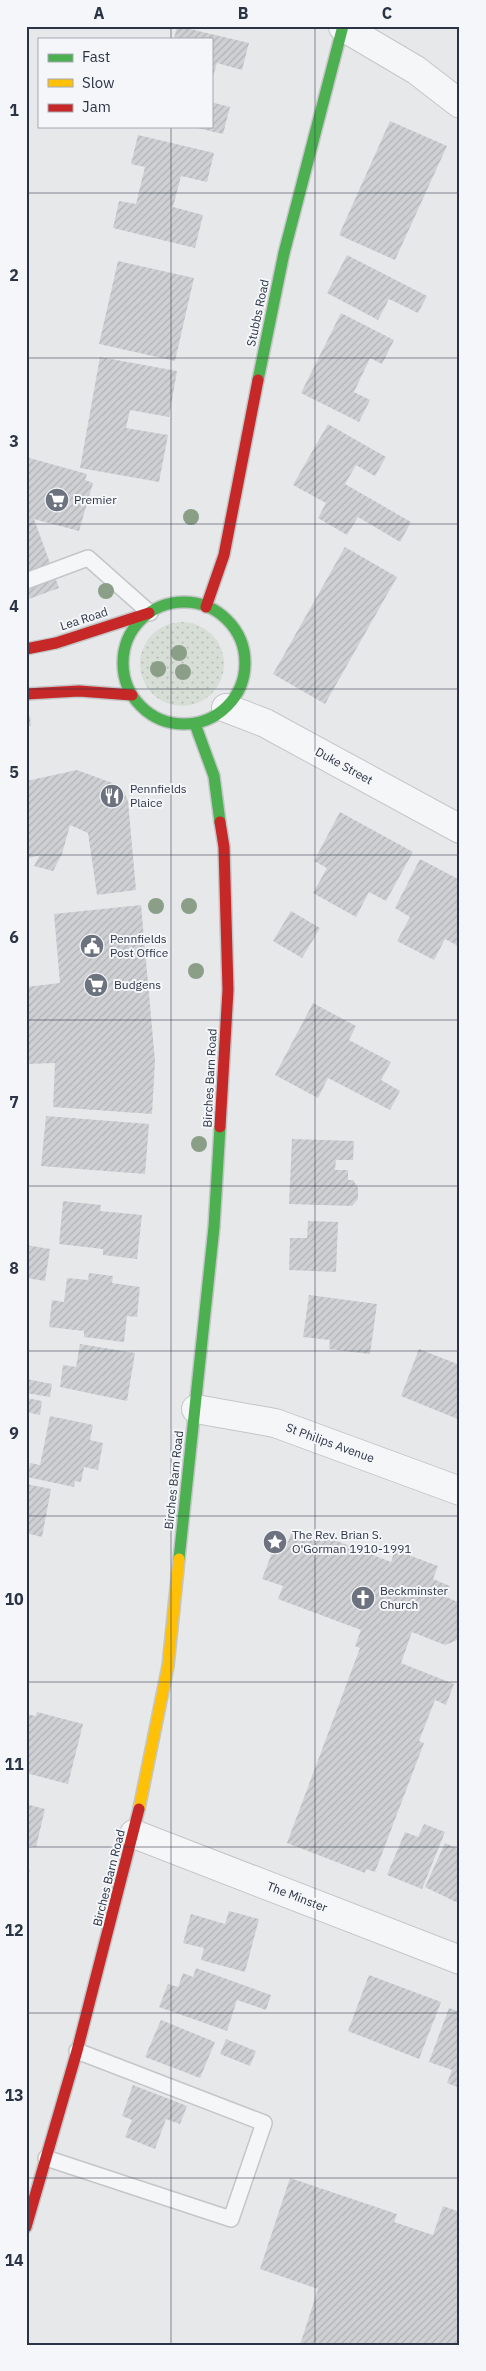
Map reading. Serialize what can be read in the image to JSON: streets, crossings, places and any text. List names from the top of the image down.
{
  "streets": {
    "main road": ["Stubbs Road", "Lea Road", "Birches Barn Road"],
    "street": ["Duke Street", "St Philips Avenue", "The Minster"]
  },
  "crossings": [
    ["Stubbs Road", "Lea Road"],
    ["Stubbs Road", "Duke Street"],
    ["Stubbs Road", "Birches Barn Road"],
    ["Lea Road", "Duke Street"],
    ["Lea Road", "Birches Barn Road"],
    ["Duke Street", "Birches Barn Road"],
    ["Birches Barn Road", "St Philips Avenue"],
    ["Birches Barn Road", "The Minster"]
  ],
  "places": {
    "supermarket": ["Premier", "Budgens"],
    "restaurant": ["Pennfields Plaice"],
    "public building": ["Pennfields Post Office"],
    "place": ["The Rev. Brian S. O'Gorman 1910-1991"],
    "church": ["Beckminster Church"]
  },
  "legend": ["Fast", "Slow", "Jam"],
  "grid": {
    "columns": ["A", "B", "C"],
    "rows": [
      "1",
      "2",
      "3",
      "4",
      "5",
      "6",
      "7",
      "8",
      "9",
      "10",
      "11",
      "12",
      "13",
      "14"
    ]
  }
}
